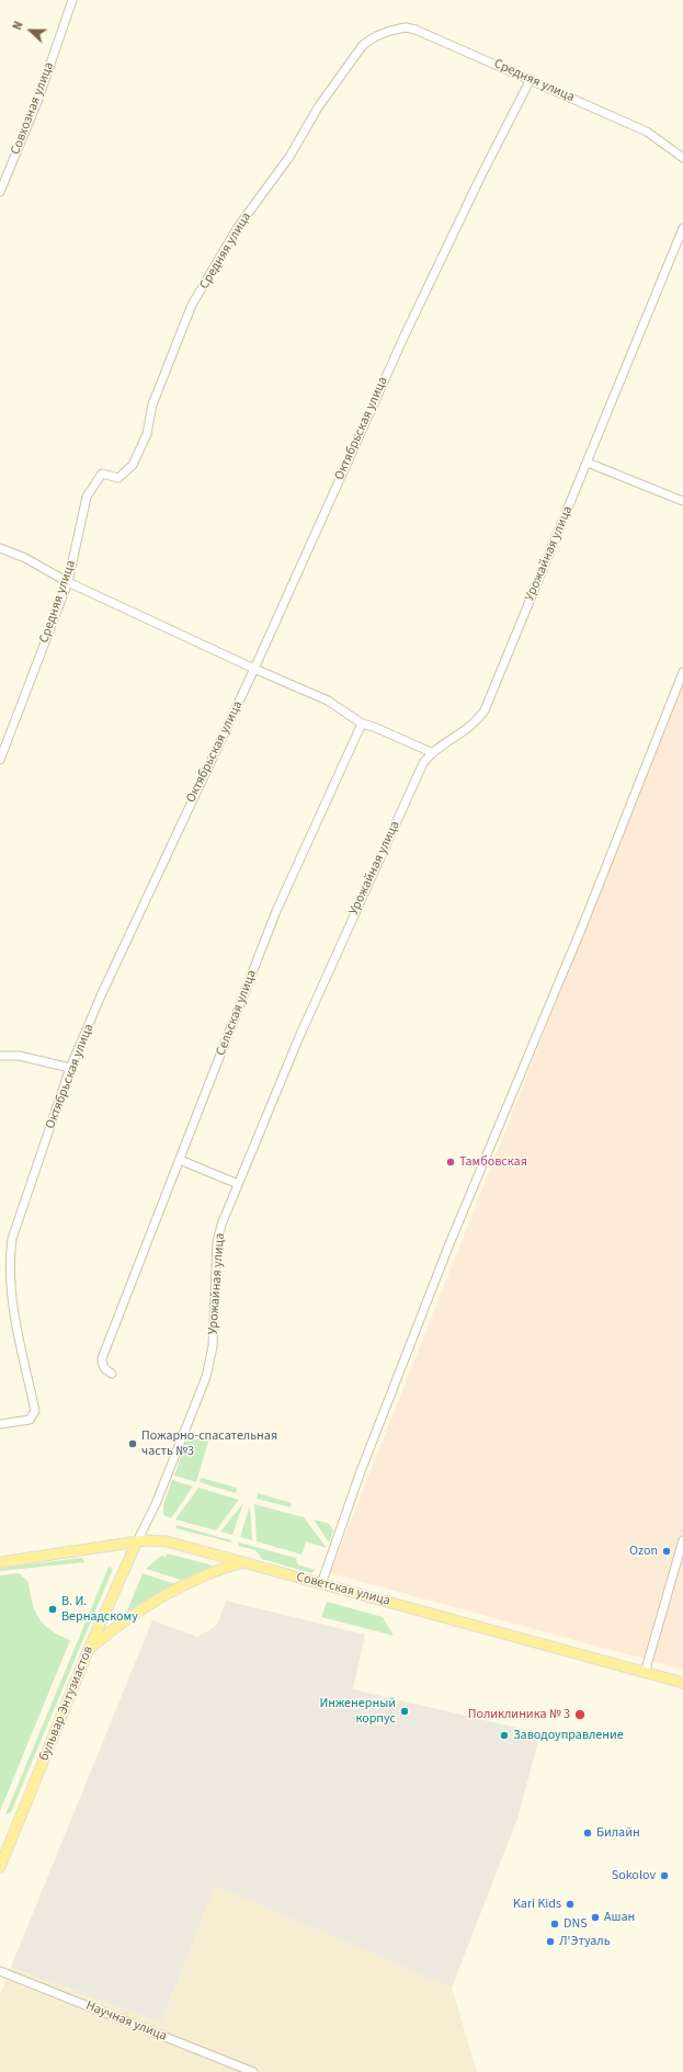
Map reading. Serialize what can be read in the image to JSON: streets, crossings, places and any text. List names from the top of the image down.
{
  "streets": {
    "main road": ["Советская улица", "бульвар Энтузиастов"],
    "street": [
      "Средняя улица",
      "Совхозная улица",
      "Октябрьская улица",
      "Урожайная улица",
      "Сельская улица",
      "Научная улица"
    ]
  },
  "crossings": [
    ["Средняя улица", "Октябрьская улица"],
    ["Урожайная улица", "Советская улица"],
    ["Урожайная улица", "бульвар Энтузиастов"],
    ["Советская улица", "бульвар Энтузиастов"]
  ],
  "places": [
    "Тамбовская",
    "Пожарно-спасательная часть №3",
    "Ozon",
    "В. И. Вернадскому",
    "Инженерный корпус",
    "Поликлиника № 3",
    "Заводоуправление",
    "Билайн",
    "Sokolov",
    "Kari Kids",
    "Ашан",
    "DNS",
    "Л'Этуаль"
  ],
  "north": "left"
}
